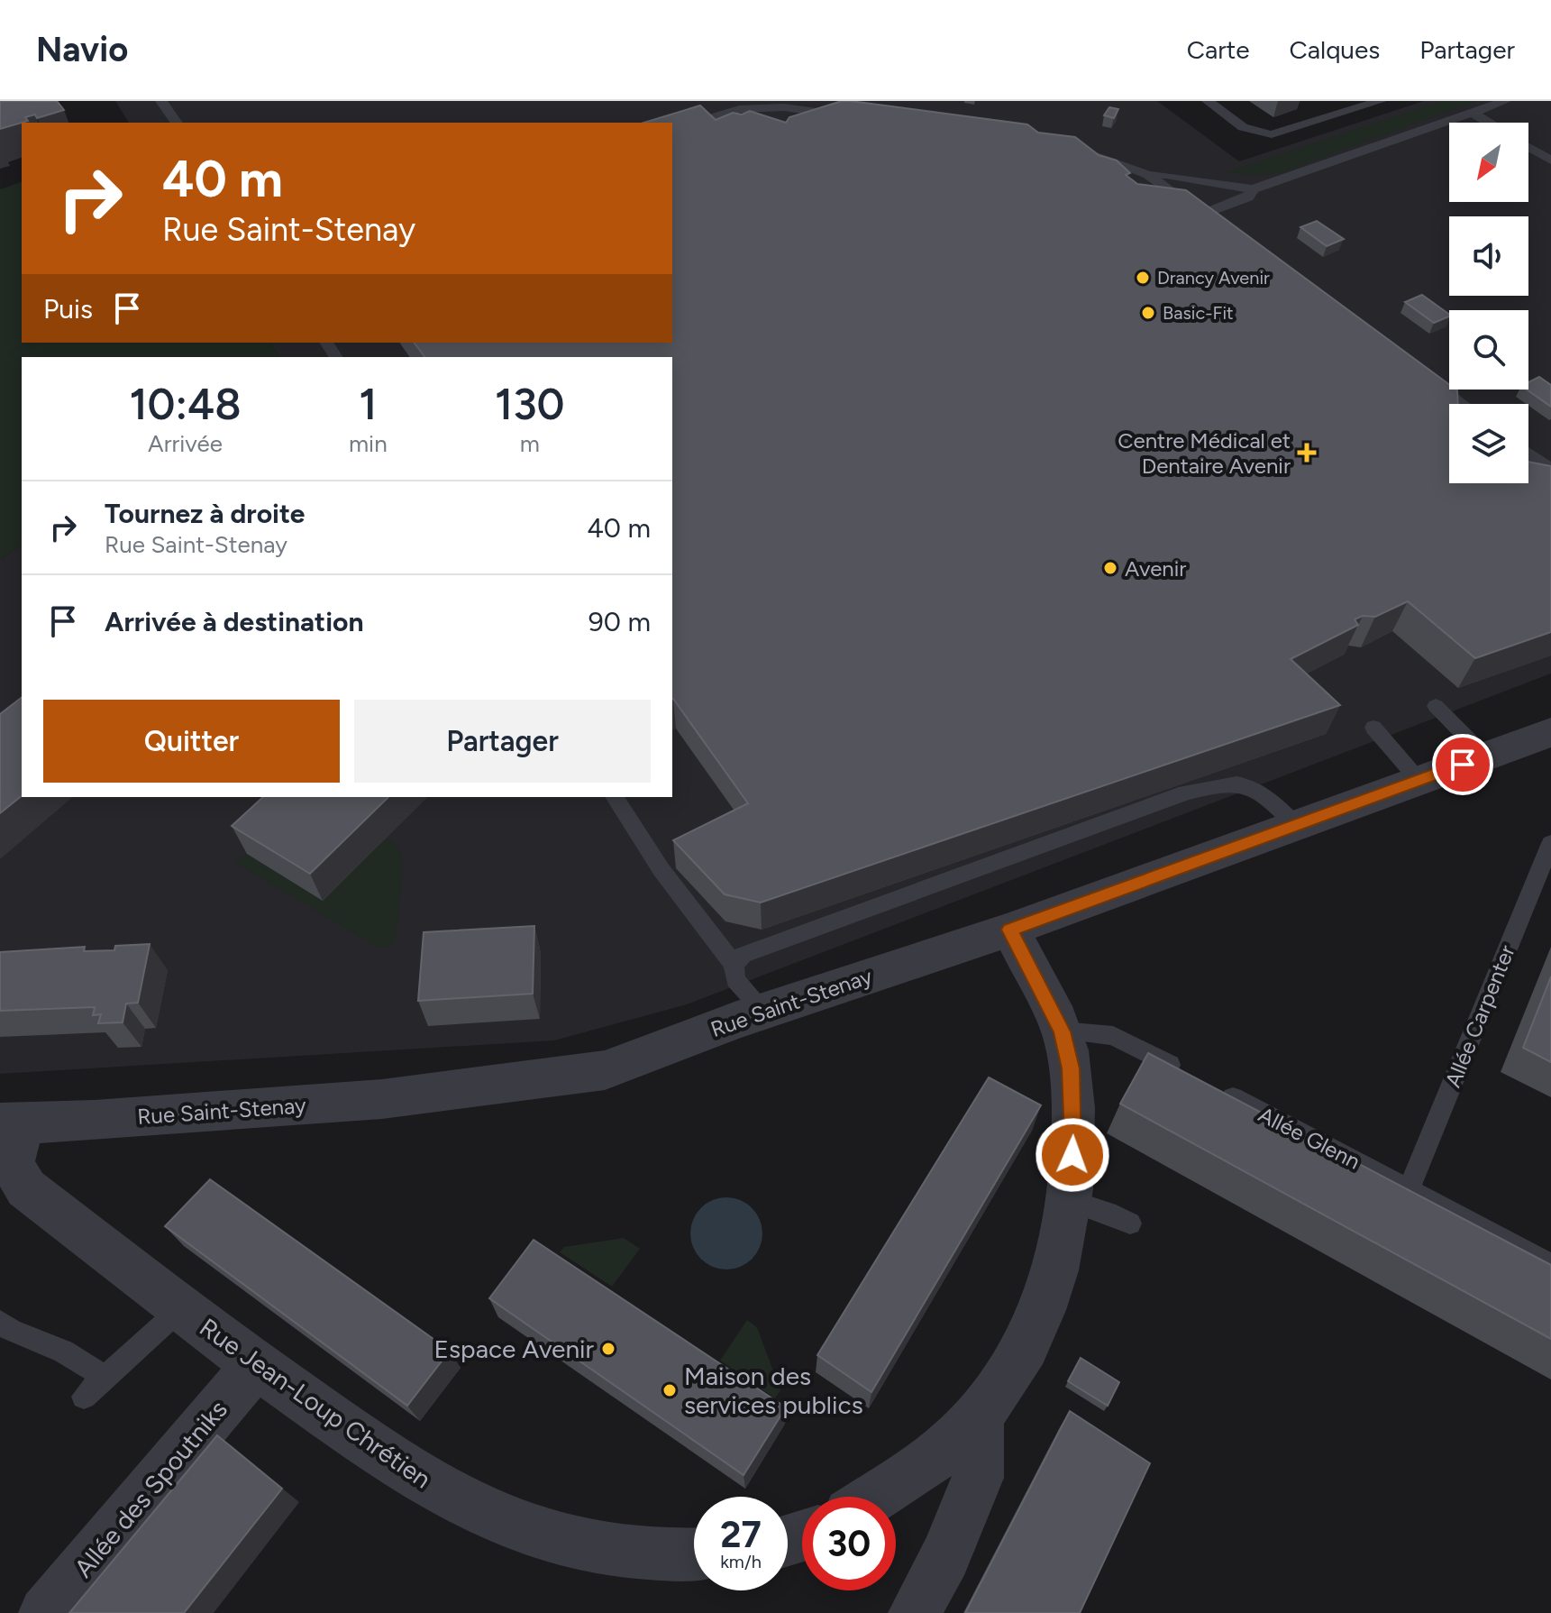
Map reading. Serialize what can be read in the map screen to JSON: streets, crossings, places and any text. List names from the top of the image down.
{
  "streets": {
    "street": ["Rue Saint-Stenay", "Rue Jean-Loup Chrétien", "Allée des Spoutniks"],
    "lane": ["Allée Carpenter", "Allée Glenn"]
  },
  "crossings": [
    ["Rue Saint-Stenay", "Rue Jean-Loup Chrétien"],
    ["Allée Carpenter", "Allée Glenn"],
    ["Rue Jean-Loup Chrétien", "Allée des Spoutniks"]
  ],
  "places": {
    "other": [
      "Drancy Avenir",
      "Basic-Fit",
      "Avenir",
      "Espace Avenir",
      "Maison des services publics"
    ],
    "health": ["Centre Médical et Dentaire Avenir"]
  },
  "north": "bottom left",
  "page": {
    "header": "Navio",
    "nav": ["Carte", "Calques", "Partager"],
    "turn": ["40 m", "Rue Saint-Stenay"],
    "then": "Puis",
    "eta": [
      "10:48",
      "Arrivée",
      "1",
      "min",
      "130",
      "m"
    ],
    "list": [
      {
        "name": "Tournez à droite",
        "note": "Rue Saint-Stenay",
        "value": "40 m"
      },
      {
        "name": "Arrivée à destination",
        "value": "90 m"
      }
    ],
    "buttons": ["Quitter", "Partager"],
    "speed": "27 km/h",
    "limit": "30"
  }
}
